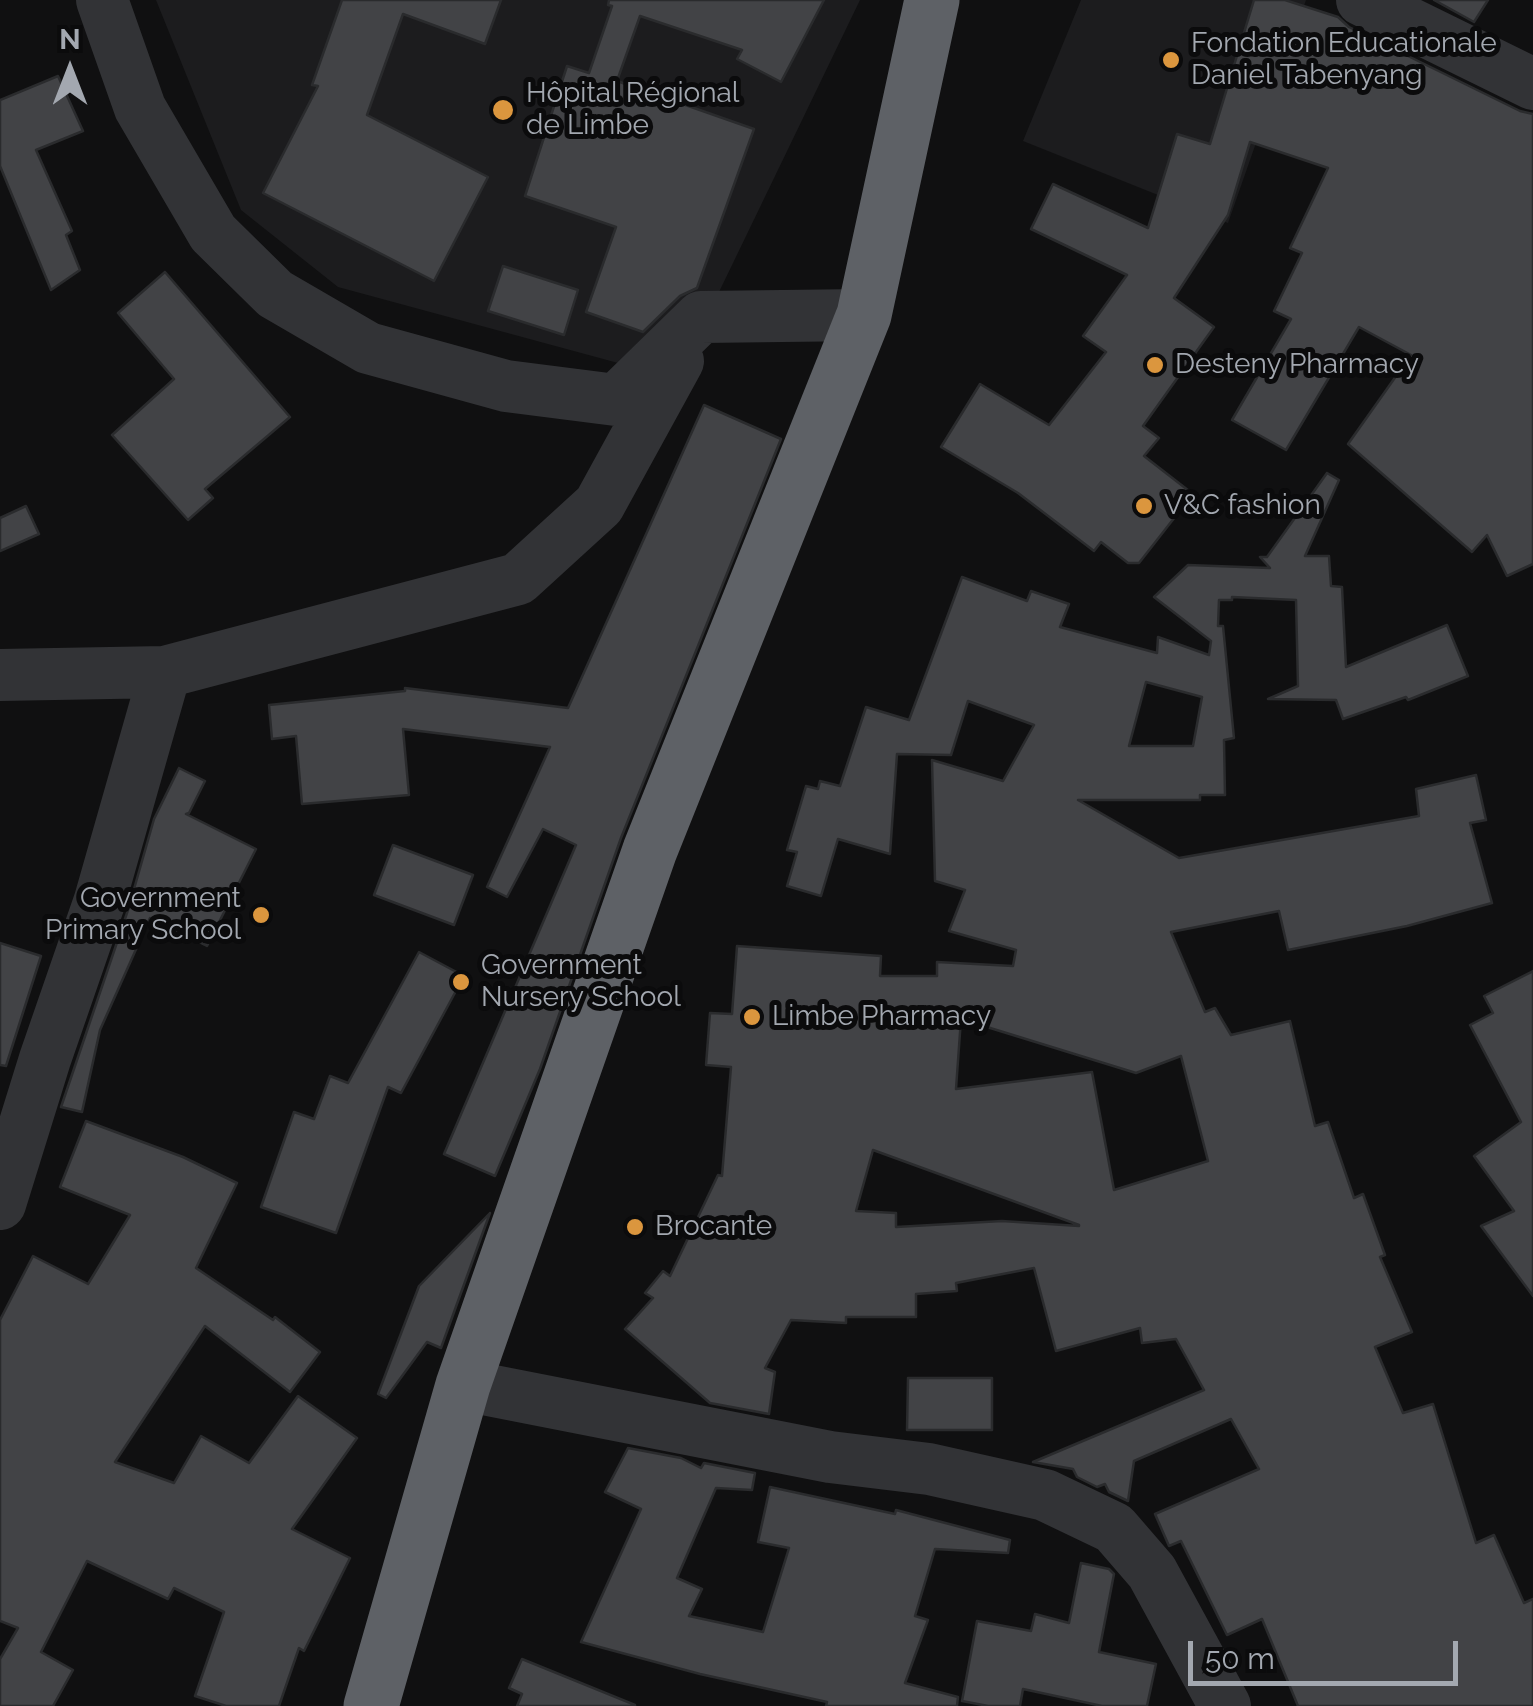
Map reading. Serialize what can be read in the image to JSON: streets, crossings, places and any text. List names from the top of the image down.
{
  "places": [
    "Fondation Educationale Daniel Tabenyang",
    "Hôpital Régional de Limbe",
    "Desteny Pharmacy",
    "V&C fashion",
    "Government Primary School",
    "Government Nursery School",
    "Limbe Pharmacy",
    "Brocante"
  ],
  "scale_bar": "50 m",
  "north": "top"
}
